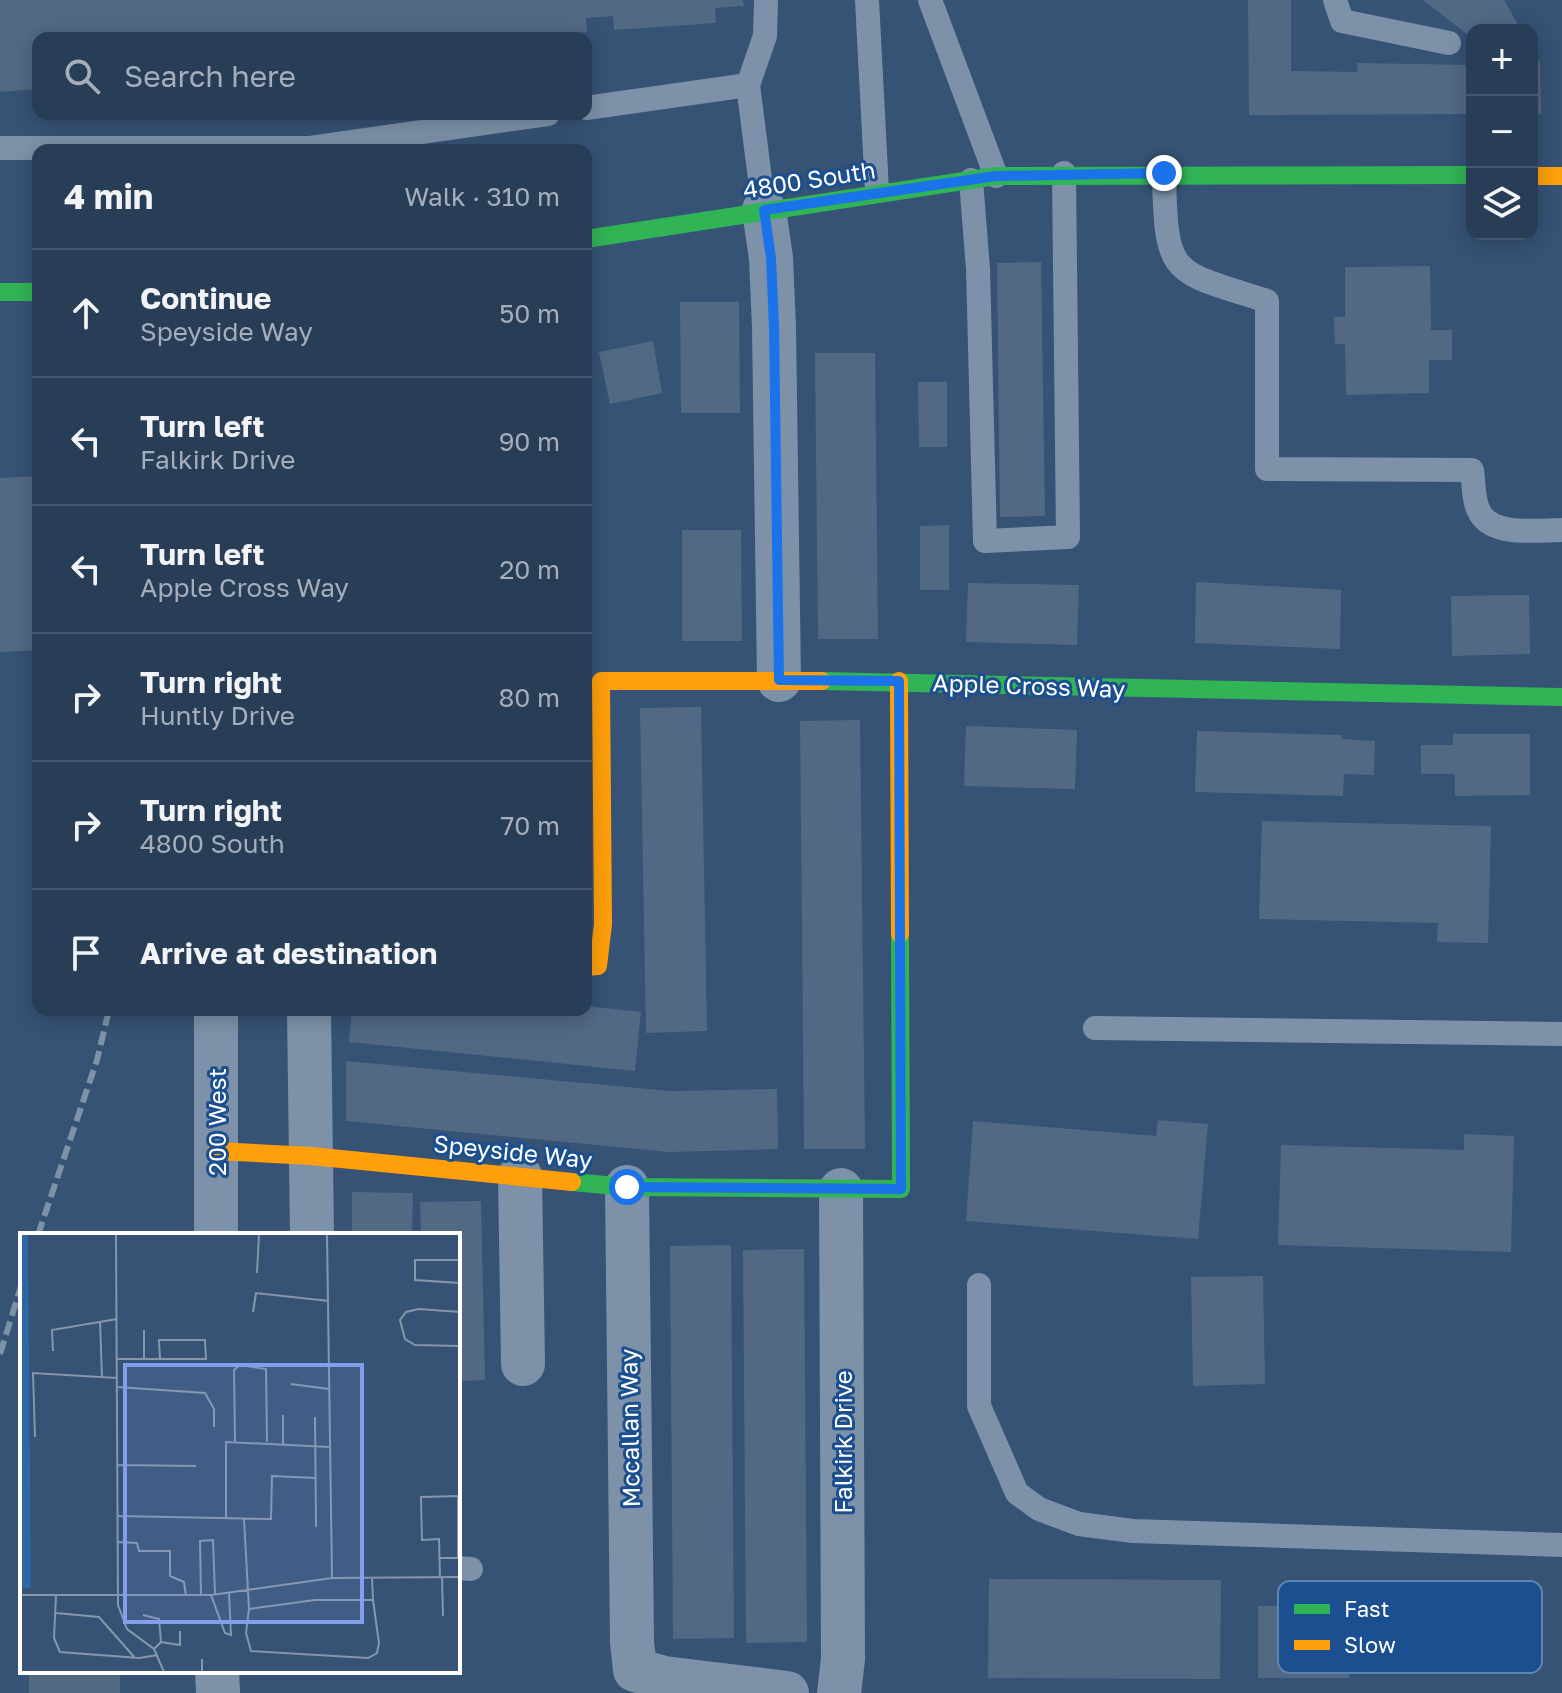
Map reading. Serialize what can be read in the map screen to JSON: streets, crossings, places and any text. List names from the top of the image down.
{
  "streets": {
    "street": [
      "4800 South",
      "Apple Cross Way",
      "200 West",
      "Speyside Way",
      "Mccallan Way",
      "Falkirk Drive"
    ]
  },
  "crossings": [
    ["Apple Cross Way", "Speyside Way"],
    ["200 West", "Speyside Way"],
    ["Speyside Way", "Mccallan Way"],
    ["Speyside Way", "Falkirk Drive"]
  ],
  "legend": ["Fast", "Slow"],
  "page": {
    "map_buttons": ["+", "−"],
    "search": "Search here",
    "heading": ["4 min", "Walk · 310 m"],
    "list": [
      ["Continue", "Speyside Way", "50 m"],
      ["Turn left", "Falkirk Drive", "90 m"],
      ["Turn left", "Apple Cross Way", "20 m"],
      ["Turn right", "Huntly Drive", "80 m"],
      ["Turn right", "4800 South", "70 m"],
      "Arrive at destination"
    ]
  }
}
